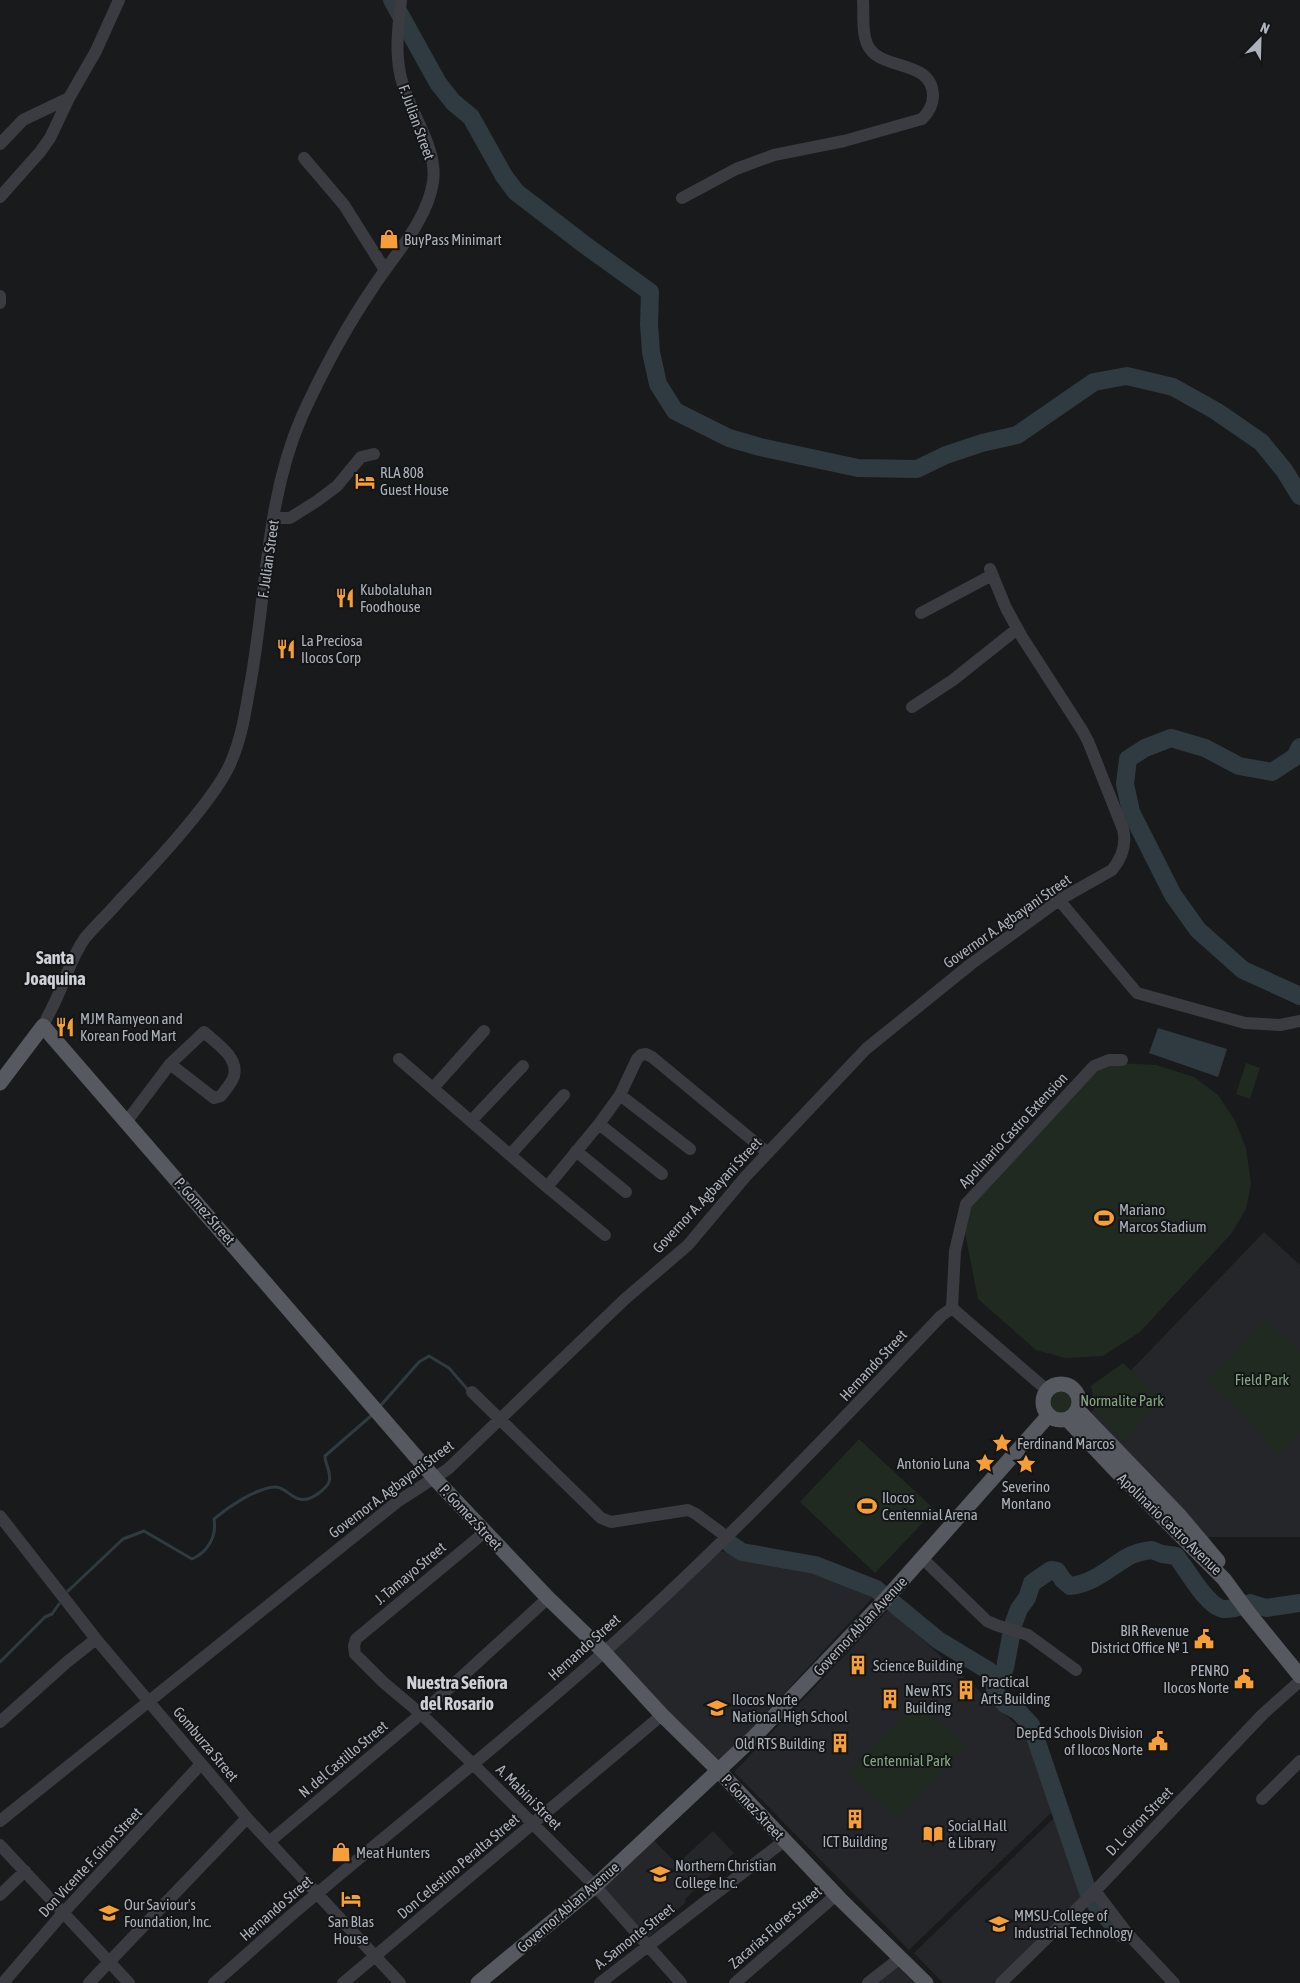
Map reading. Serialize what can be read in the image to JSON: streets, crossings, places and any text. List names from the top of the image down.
{
  "streets": {
    "main road": [
      "F. Julian Street",
      "P. Gomez Street",
      "Apolinario Castro Avenue",
      "Governor Ablan Avenue"
    ],
    "street": [
      "Governor A. Agbayani Street",
      "Apolinario Castro Extension",
      "Hernando Street",
      "J. Tamayo Street",
      "Gomburza Street",
      "N. del Castillo Street",
      "A. Mabini Street",
      "D. L. Giron Street",
      "Don Vicente F. Giron Street",
      "Don Celestino Peralta Street",
      "Zacarias Flores Street",
      "A. Samonte Street"
    ]
  },
  "crossings": [
    ["F. Julian Street", "P. Gomez Street"],
    ["Governor A. Agbayani Street", "P. Gomez Street"],
    ["Governor A. Agbayani Street", "Gomburza Street"],
    ["Apolinario Castro Extension", "Hernando Street"],
    ["P. Gomez Street", "Hernando Street"],
    ["P. Gomez Street", "J. Tamayo Street"],
    ["P. Gomez Street", "Governor Ablan Avenue"],
    ["P. Gomez Street", "N. del Castillo Street"],
    ["P. Gomez Street", "Don Celestino Peralta Street"],
    ["P. Gomez Street", "Zacarias Flores Street"],
    ["P. Gomez Street", "A. Samonte Street"],
    ["Hernando Street", "Gomburza Street"],
    ["Hernando Street", "A. Mabini Street"],
    ["Apolinario Castro Avenue", "Governor Ablan Avenue"],
    ["J. Tamayo Street", "A. Mabini Street"],
    ["Governor Ablan Avenue", "A. Mabini Street"],
    ["Gomburza Street", "N. del Castillo Street"],
    ["Gomburza Street", "Don Vicente F. Giron Street"],
    ["Gomburza Street", "Don Celestino Peralta Street"],
    ["N. del Castillo Street", "A. Mabini Street"],
    ["A. Mabini Street", "Don Celestino Peralta Street"],
    ["A. Mabini Street", "A. Samonte Street"]
  ],
  "districts": ["Santa Joaquina", "Nuestra Señora del Rosario"],
  "parks": ["Field Park", "Normalite Park", "Centennial Park"],
  "places": {
    "shop": ["BuyPass Minimart", "Meat Hunters"],
    "hotel": ["RLA 808 Guest House", "San Blas House"],
    "restaurant": ["Kubolaluhan Foodhouse", "La Preciosa Ilocos Corp", "MJM Ramyeon and Korean Food Mart"],
    "sports": ["Mariano Marcos Stadium", "Ilocos Centennial Arena"],
    "place": ["Ferdinand Marcos", "Antonio Luna", "Severino Montano"],
    "public building": ["BIR Revenue District Office № 1", "PENRO Ilocos Norte", "DepEd Schools Division of Ilocos Norte"],
    "building": [
      "Science Building",
      "Practical Arts Building",
      "New RTS Building",
      "Old RTS Building",
      "ICT Building"
    ],
    "school or university": [
      "Ilocos Norte National High School",
      "Northern Christian College Inc.",
      "Our Saviour's Foundation, Inc.",
      "MMSU-College of Industrial Technology"
    ],
    "library": ["Social Hall & Library"]
  },
  "north": "top right"
}
